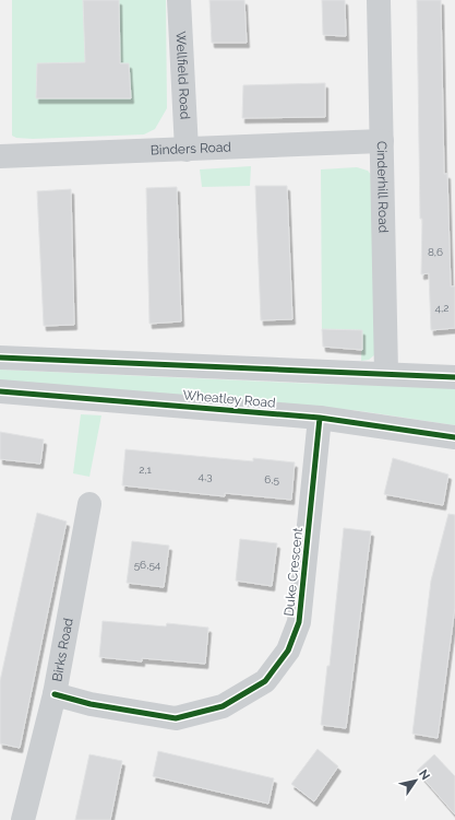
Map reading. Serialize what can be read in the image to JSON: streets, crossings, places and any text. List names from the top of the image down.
{
  "streets": {
    "street": [
      "Wellfield Road",
      "Binders Road",
      "Cinderhill Road",
      "Wheatley Road",
      "Duke Crescent",
      "Birks Road"
    ]
  },
  "crossings": [
    ["Wellfield Road", "Binders Road"],
    ["Binders Road", "Cinderhill Road"],
    ["Wheatley Road", "Duke Crescent"],
    ["Duke Crescent", "Birks Road"]
  ],
  "house_numbers": [
    "8,6",
    "4,2",
    "2,1",
    "4,3",
    "6,5",
    "56,54"
  ],
  "north": "top right"
}
